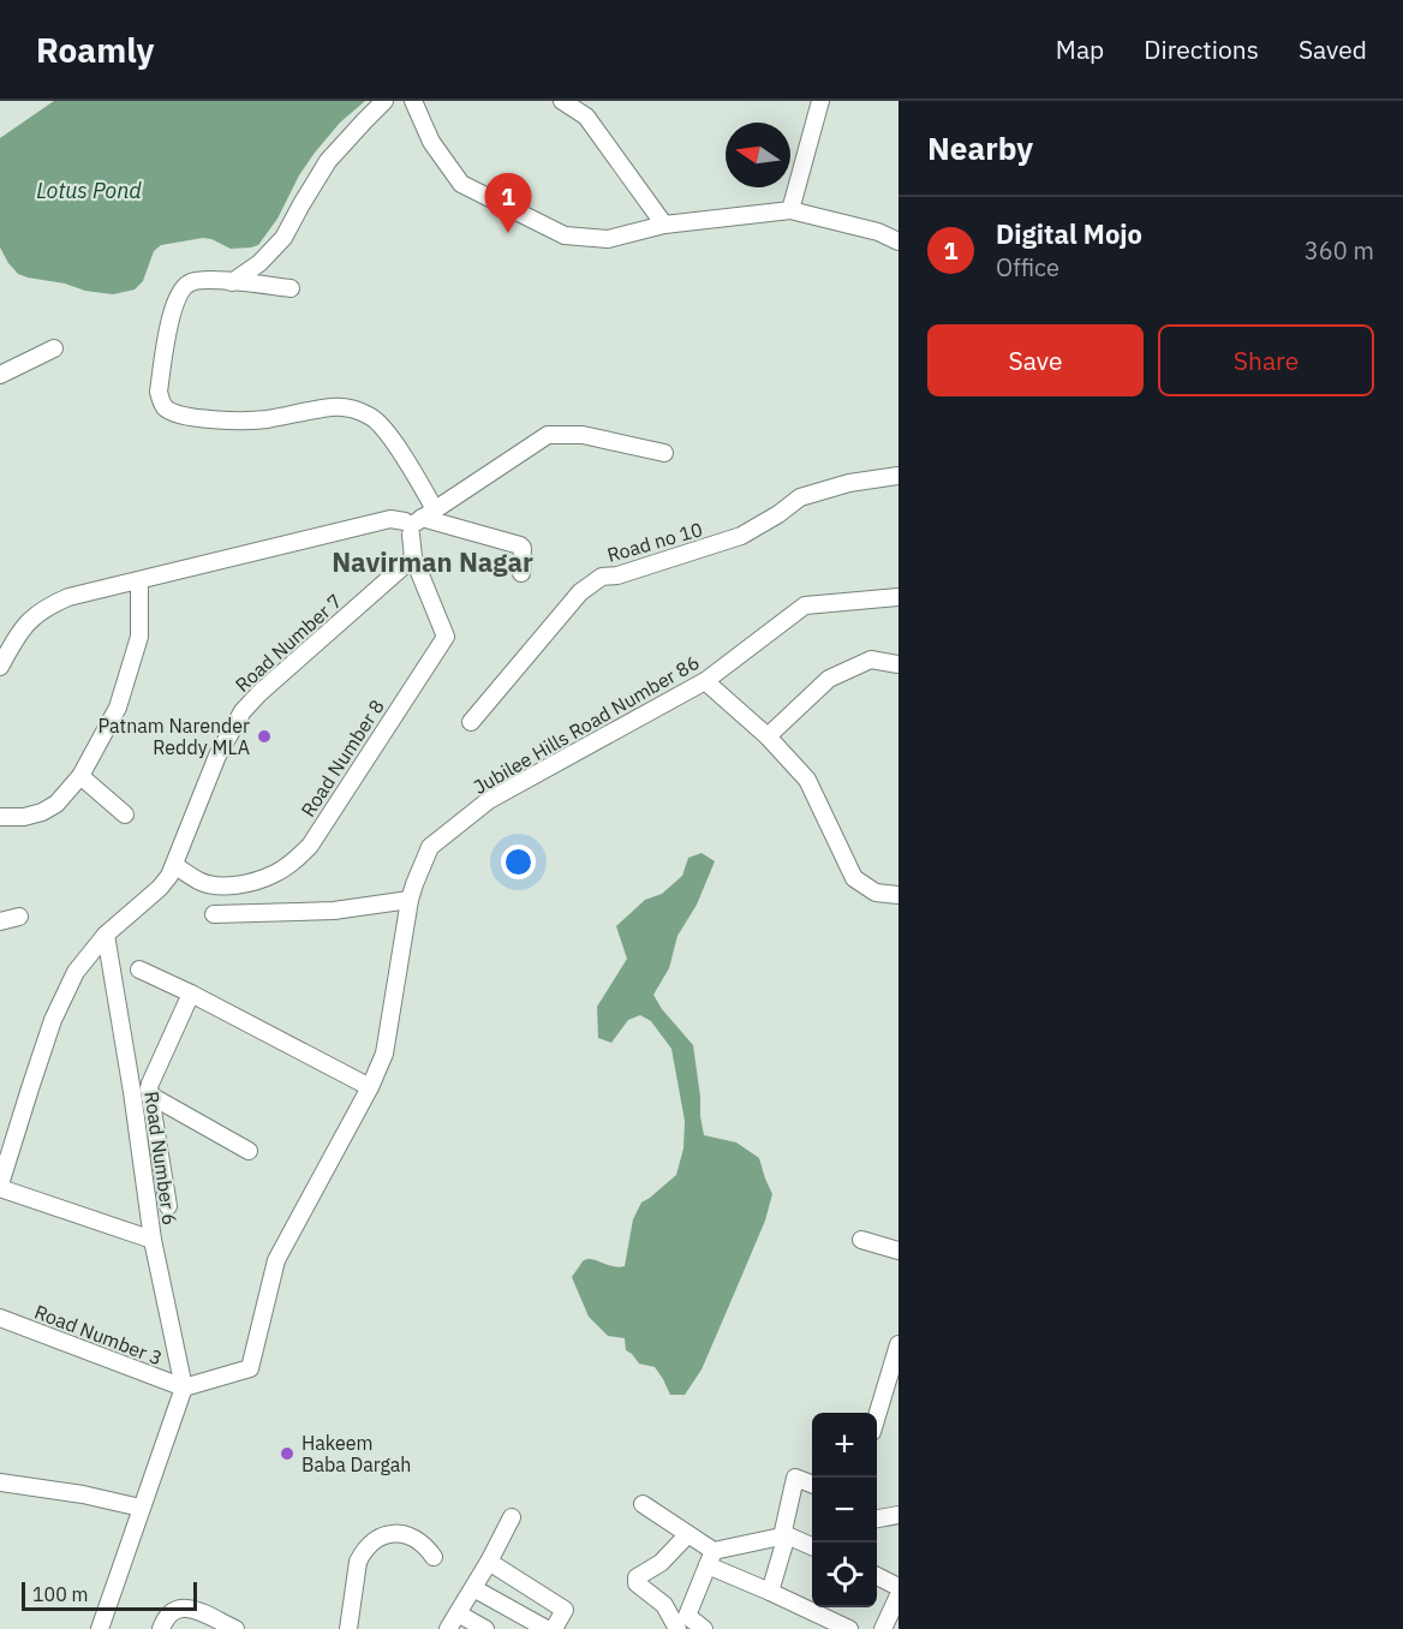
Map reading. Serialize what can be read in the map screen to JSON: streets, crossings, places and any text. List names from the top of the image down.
{
  "streets": {
    "street": [
      "Road no 10",
      "Road Number 7",
      "Jubilee Hills Road Number 86",
      "Road Number 8",
      "Road Number 6",
      "Road Number 3"
    ]
  },
  "crossings": [
    ["Road Number 7", "Road Number 8"],
    ["Road Number 7", "Road Number 6"],
    ["Jubilee Hills Road Number 86", "Road Number 6"],
    ["Jubilee Hills Road Number 86", "Road Number 3"],
    ["Road Number 6", "Road Number 3"]
  ],
  "districts": ["Navirman Nagar"],
  "water": ["Lotus Pond"],
  "places": ["Patnam Narender Reddy MLA", "Hakeem Baba Dargah"],
  "scale_bar": "100 m",
  "north": "left",
  "page": {
    "header": "Roamly",
    "nav": ["Map", "Directions", "Saved"],
    "heading": "Nearby",
    "pins": "1",
    "list": [
      {
        "mark": "1",
        "name": "Digital Mojo",
        "note": "Office",
        "value": "360 m"
      }
    ],
    "buttons": ["Save", "Share"],
    "map_buttons": ["+", "−"],
    "scale": "100 m"
  }
}
